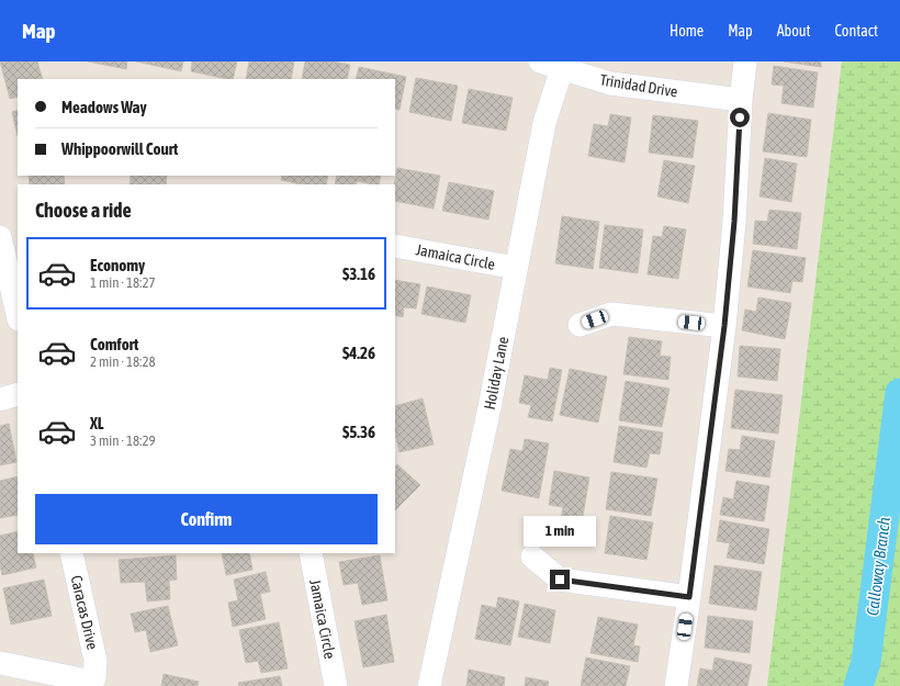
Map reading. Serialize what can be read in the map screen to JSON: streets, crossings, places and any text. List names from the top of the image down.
{
  "streets": {
    "street": [
      "Trinidad Drive",
      "Jamaica Circle",
      "Holiday Lane",
      "Caracas Drive"
    ]
  },
  "crossings": [
    ["Trinidad Drive", "Holiday Lane"],
    ["Jamaica Circle", "Holiday Lane"]
  ],
  "water": ["Calloway Branch"],
  "page": {
    "header": "Map",
    "nav": [
      "Home",
      "Map",
      "About",
      "Contact"
    ],
    "banner": ["Meadows Way", "Whippoorwill Court"],
    "heading": "Choose a ride",
    "list": [
      {
        "name": "Economy",
        "note": "1 min · 18:27",
        "value": "$3.16"
      },
      {
        "name": "Comfort",
        "note": "2 min · 18:28",
        "value": "$4.26"
      },
      {
        "name": "XL",
        "note": "3 min · 18:29",
        "value": "$5.36"
      }
    ],
    "buttons": "Confirm",
    "bubble": "1 min"
  }
}
